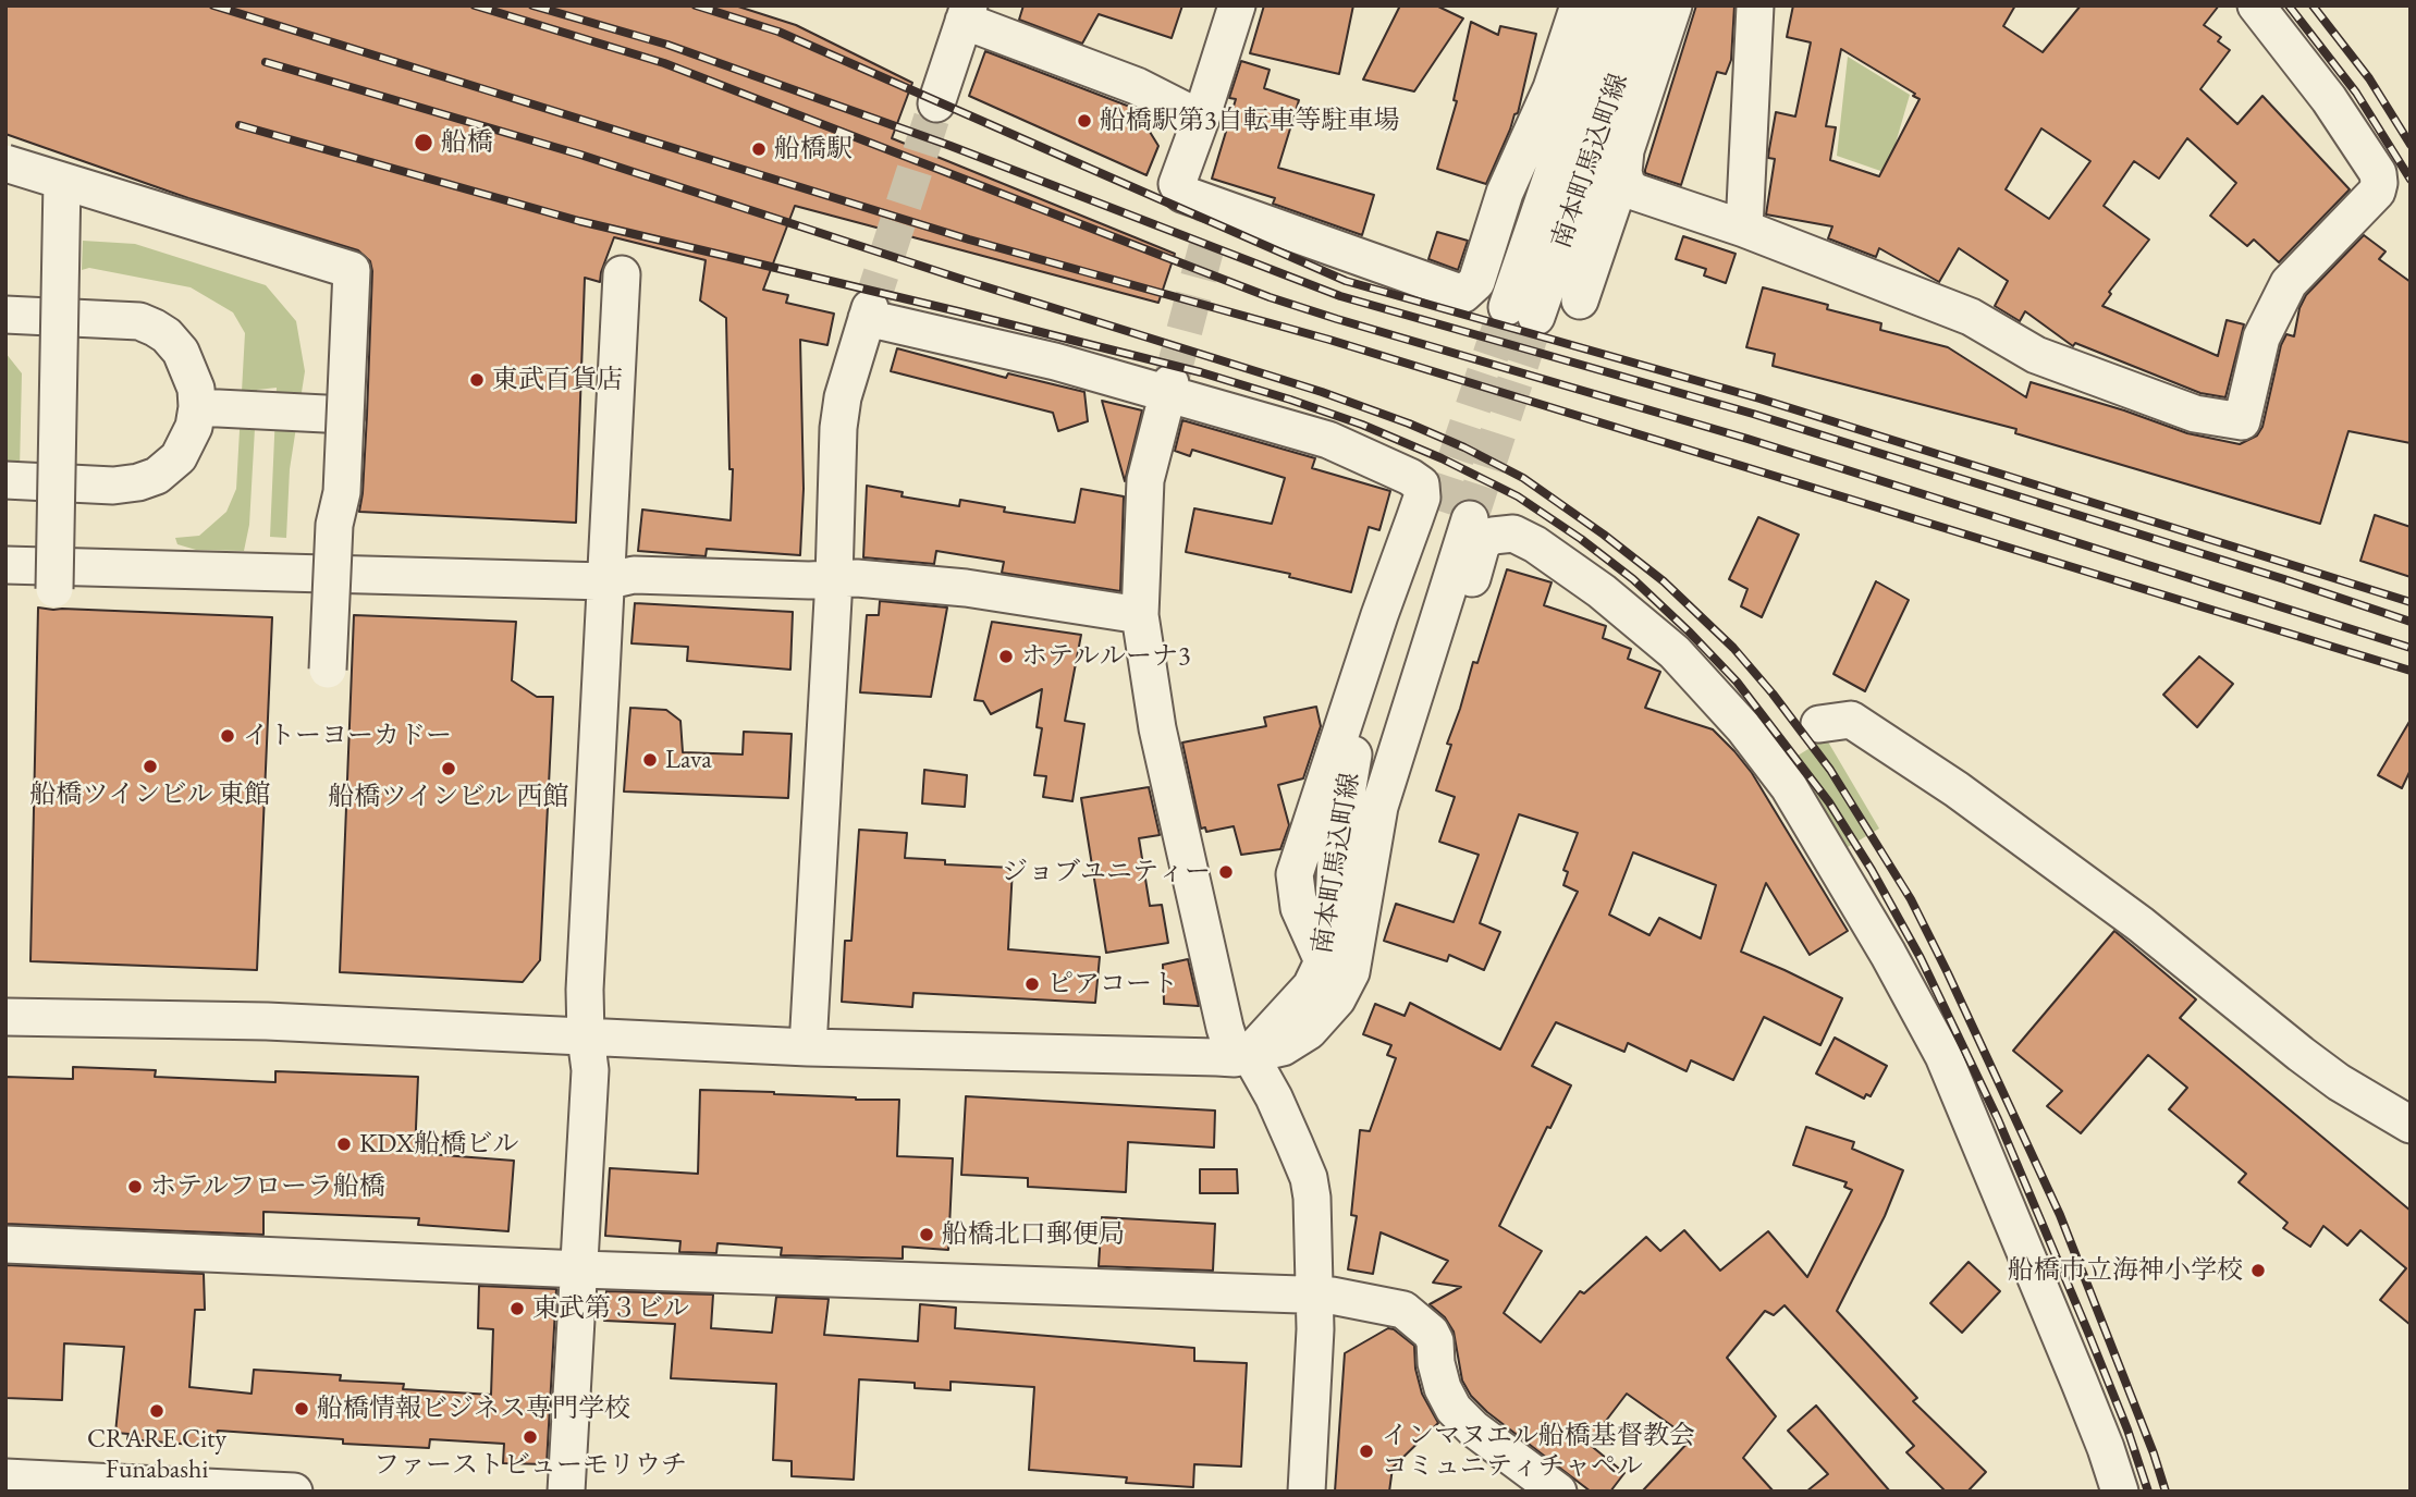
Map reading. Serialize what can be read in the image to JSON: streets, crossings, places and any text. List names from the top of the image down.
{
  "streets": {
    "street": ["南本町馬込町線"]
  },
  "places": [
    "船橋駅第3自転車等駐車場",
    "船橋",
    "船橋駅",
    "東武百貨店",
    "ホテルルーナ3",
    "イトーヨーカドー",
    "Lava",
    "船橋ツインビル 東館",
    "船橋ツインビル 西館",
    "ジョブユニティー",
    "ピアコート",
    "KDX船橋ビル",
    "ホテルフローラ船橋",
    "船橋北口郵便局",
    "船橋市立海神小学校",
    "東武第３ビル",
    "船橋情報ビジネス専門学校",
    "CRARE City Funabashi",
    "ファーストビューモリウチ",
    "インマヌエル船橋基督教会 コミュニティチャペル"
  ]
}
